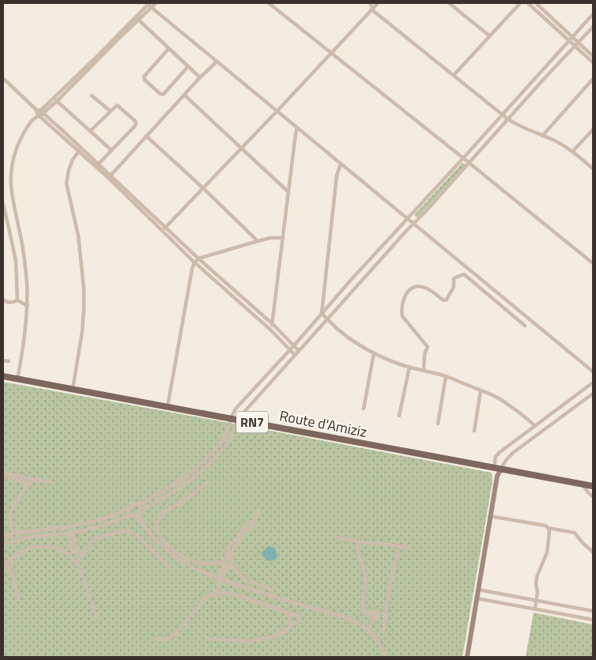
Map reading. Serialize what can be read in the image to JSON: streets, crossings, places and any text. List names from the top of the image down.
{
  "streets": {
    "main road": ["RN7", "Route d'Amiziz"]
  }
}
